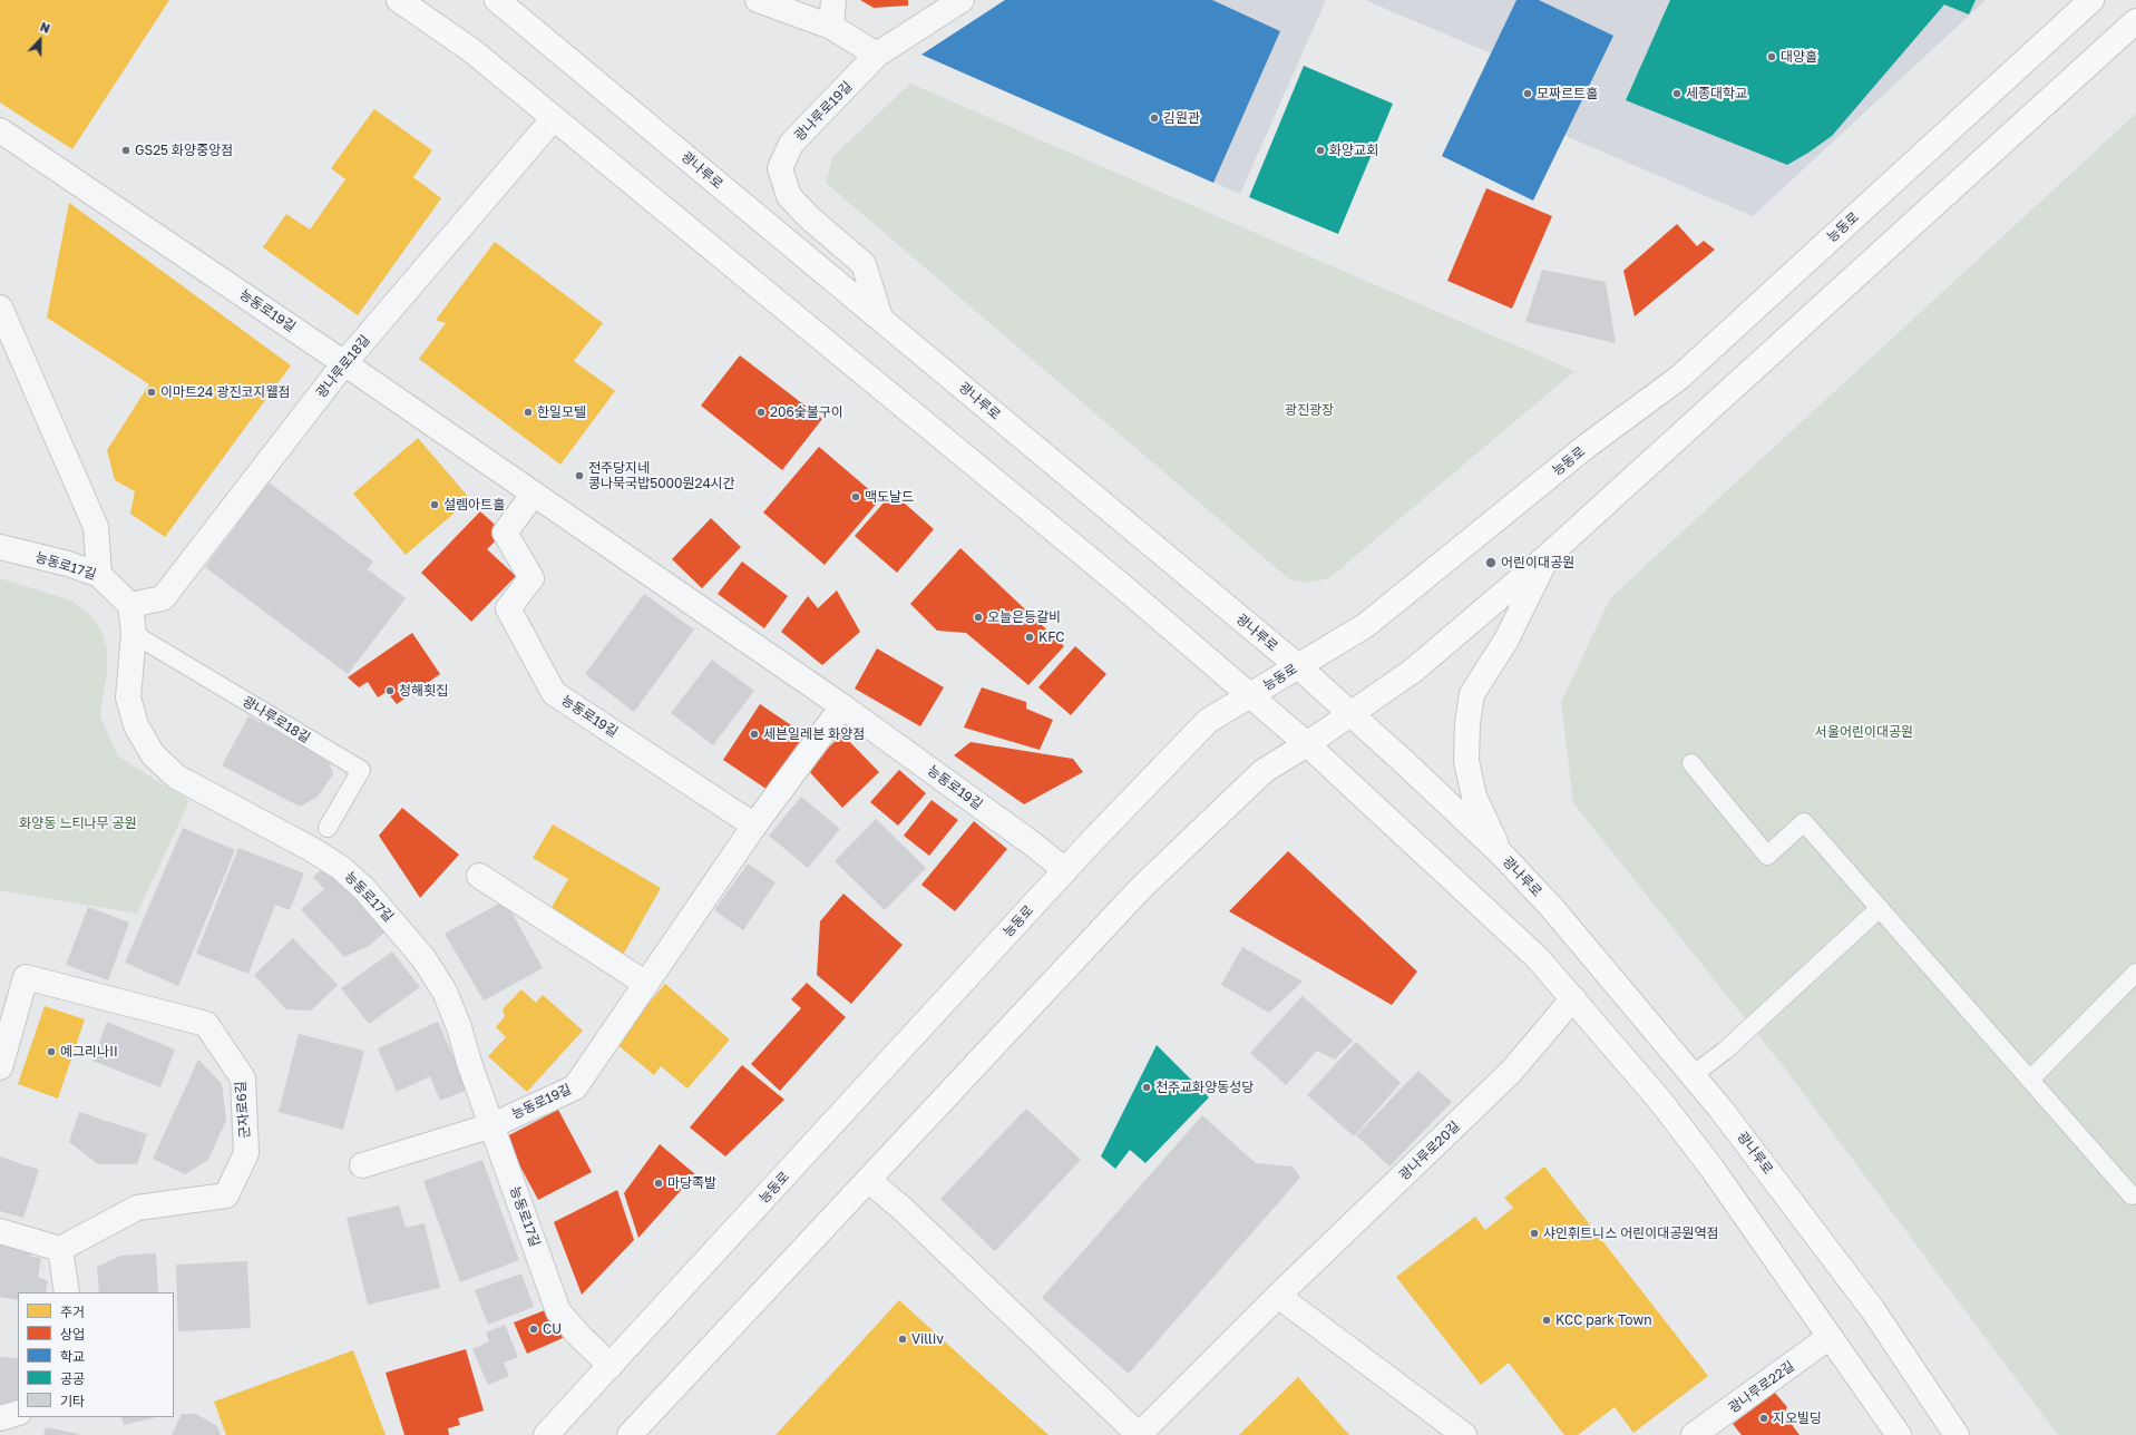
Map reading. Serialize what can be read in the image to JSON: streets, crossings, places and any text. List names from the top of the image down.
{
  "streets": {
    "main road": ["광나루로", "능동로"],
    "street": [
      "광나루로19길",
      "능동로19길",
      "광나루로18길",
      "능동로17길",
      "군자로6길",
      "광나루로20길",
      "광나루로22길"
    ]
  },
  "crossings": [
    ["광나루로19길", "광나루로"],
    ["광나루로", "능동로"],
    ["능동로", "능동로19길"],
    ["능동로", "능동로17길"],
    ["능동로19길", "광나루로18길"],
    ["능동로19길", "능동로17길"],
    ["광나루로18길", "능동로17길"]
  ],
  "parks": ["광진광장", "서울어린이대공원", "화양동 느티나무 공원"],
  "places": [
    "대양홀",
    "모짜르트홀",
    "세종대학교",
    "김원관",
    "GS25 화양중앙점",
    "화양교회",
    "이마트24 광진코지웰점",
    "한일모텔",
    "206숯불구이",
    "전주당지네 콩나묵국밥5000원24시간",
    "맥도날드",
    "설렘아트홀",
    "어린이대공원",
    "오늘은등갈비",
    "KFC",
    "청해횟집",
    "세븐일레븐 화양점",
    "예그리나II",
    "천주교화양동성당",
    "마당족발",
    "샤인휘트니스 어린이대공원역점",
    "KCC park Town",
    "CU",
    "Villiv",
    "지오빌딩"
  ],
  "legend": [
    "주거",
    "상업",
    "학교",
    "공공",
    "기타"
  ],
  "north": "top"
}
